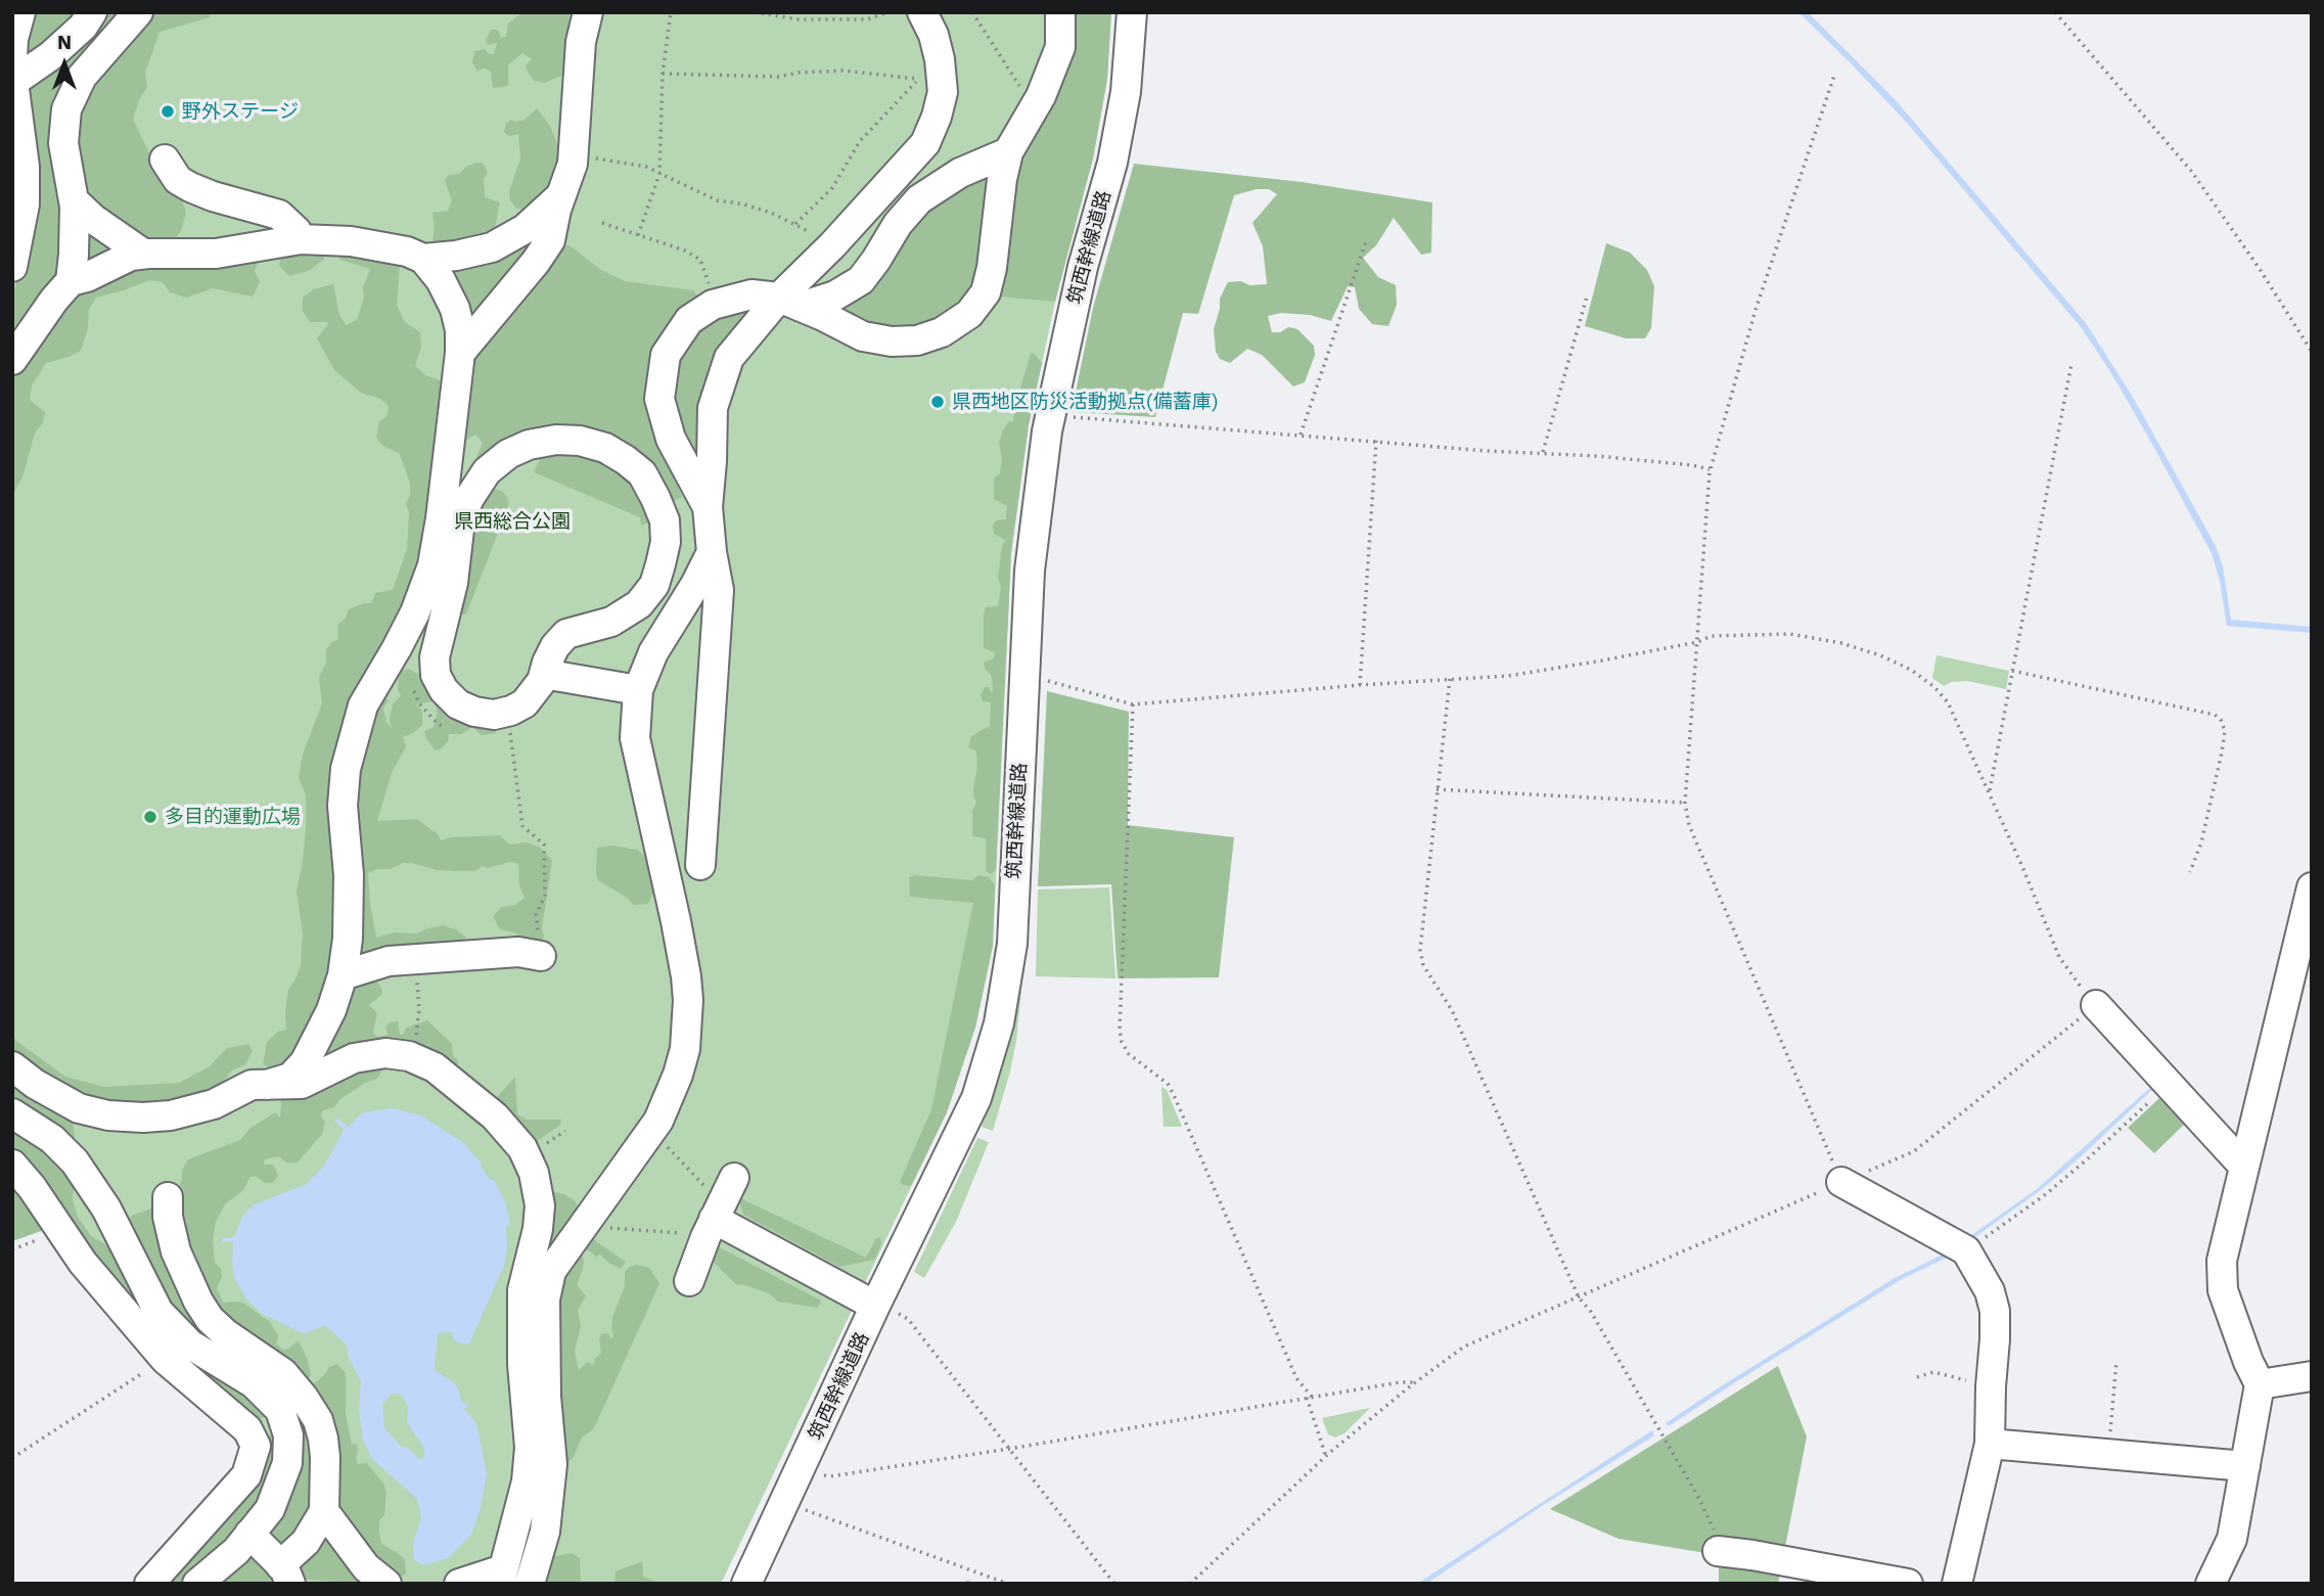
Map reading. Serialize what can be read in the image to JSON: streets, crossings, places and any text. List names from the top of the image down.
{
  "streets": {
    "street": ["筑西幹線道路"]
  },
  "parks": ["県西総合公園"],
  "places": ["野外ステージ", "県西地区防災活動拠点(備蓄庫)", "多目的運動広場"],
  "north": "top"
}
